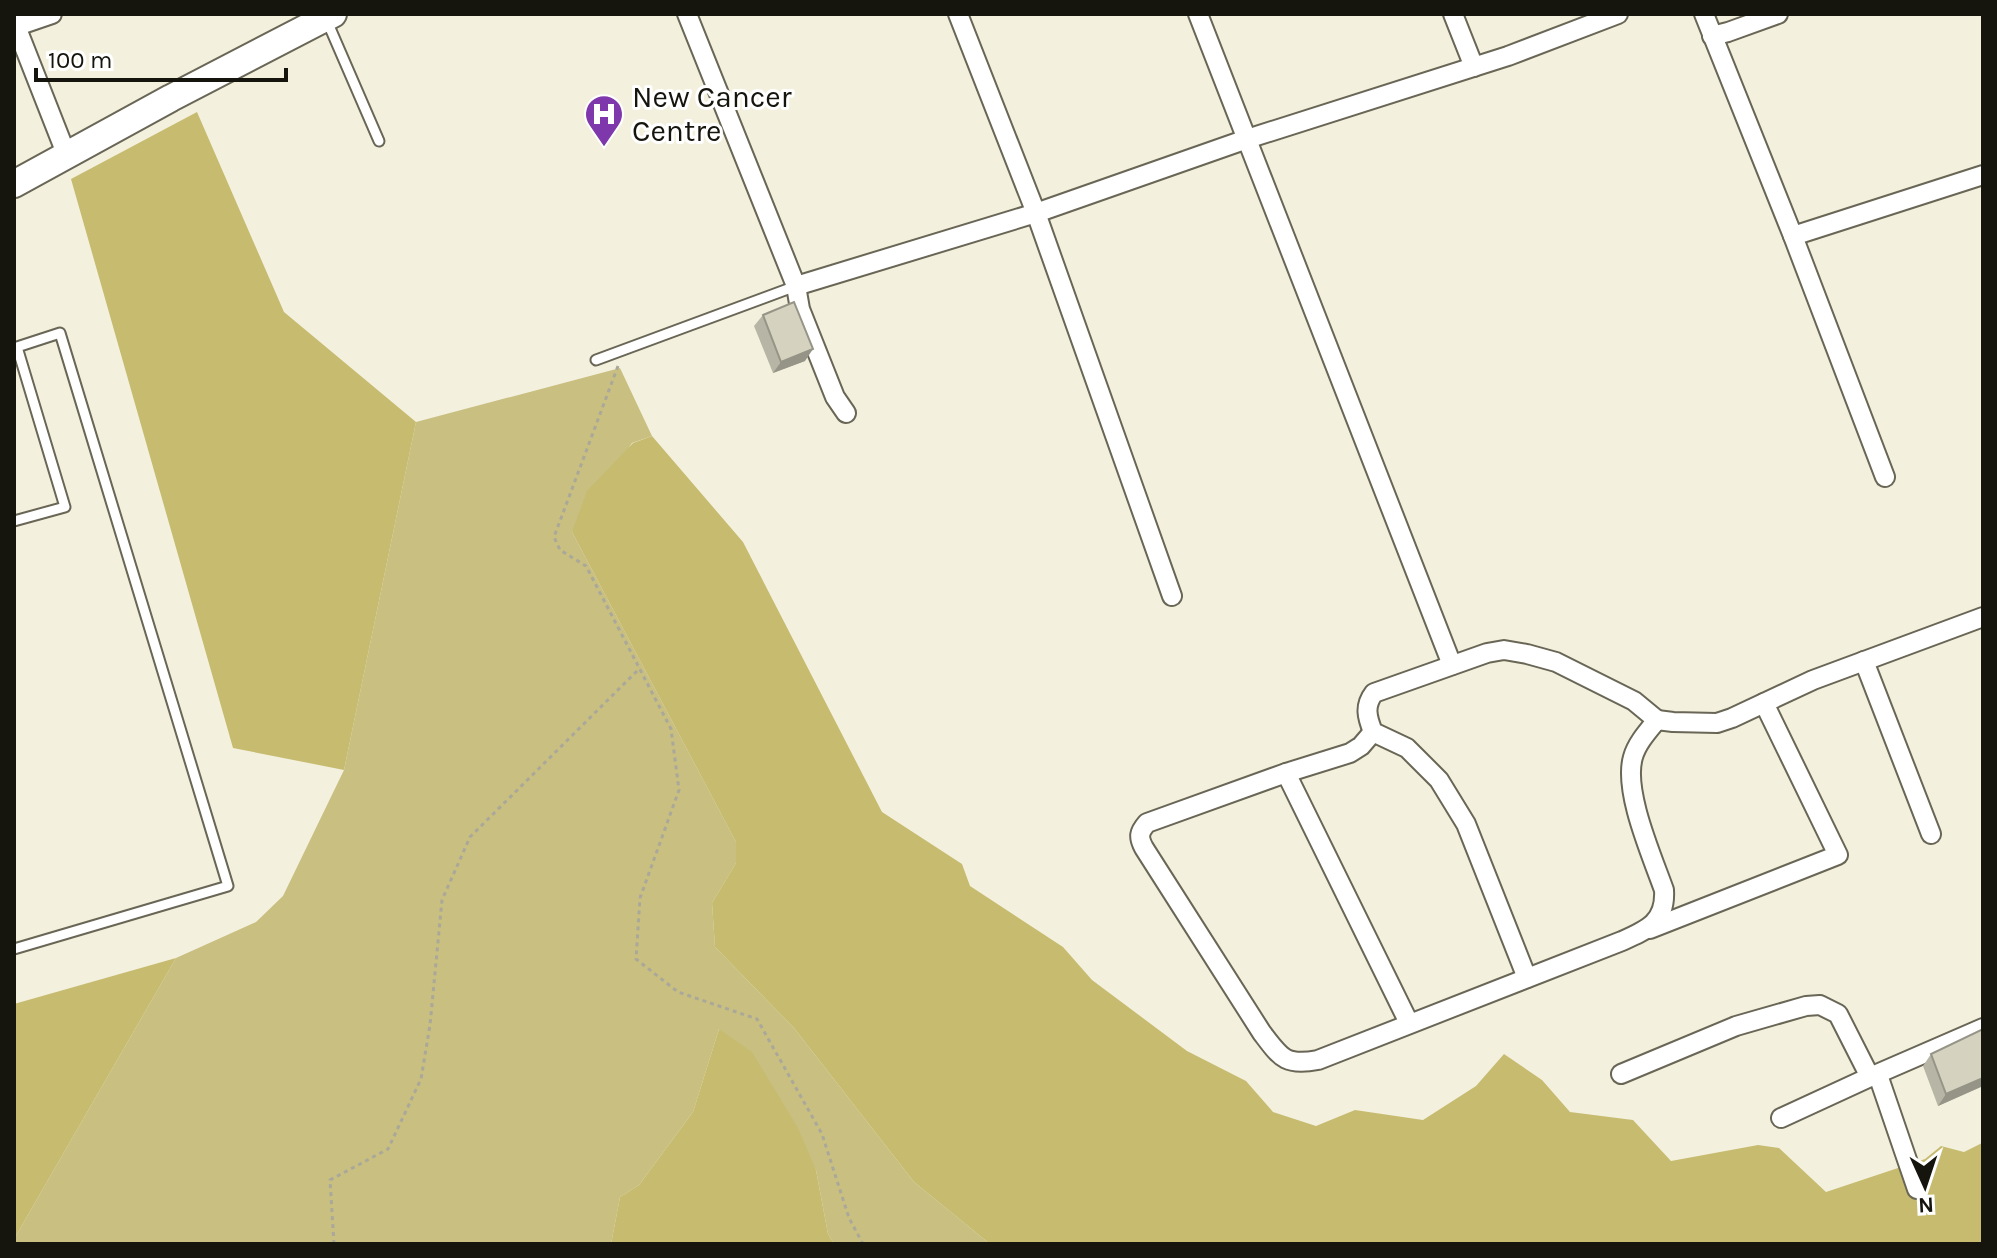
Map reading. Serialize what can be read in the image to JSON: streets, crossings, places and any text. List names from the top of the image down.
{
  "places": {
    "hospital": ["New Cancer Centre"]
  },
  "scale_bar": "100 m",
  "north": "bottom"
}
